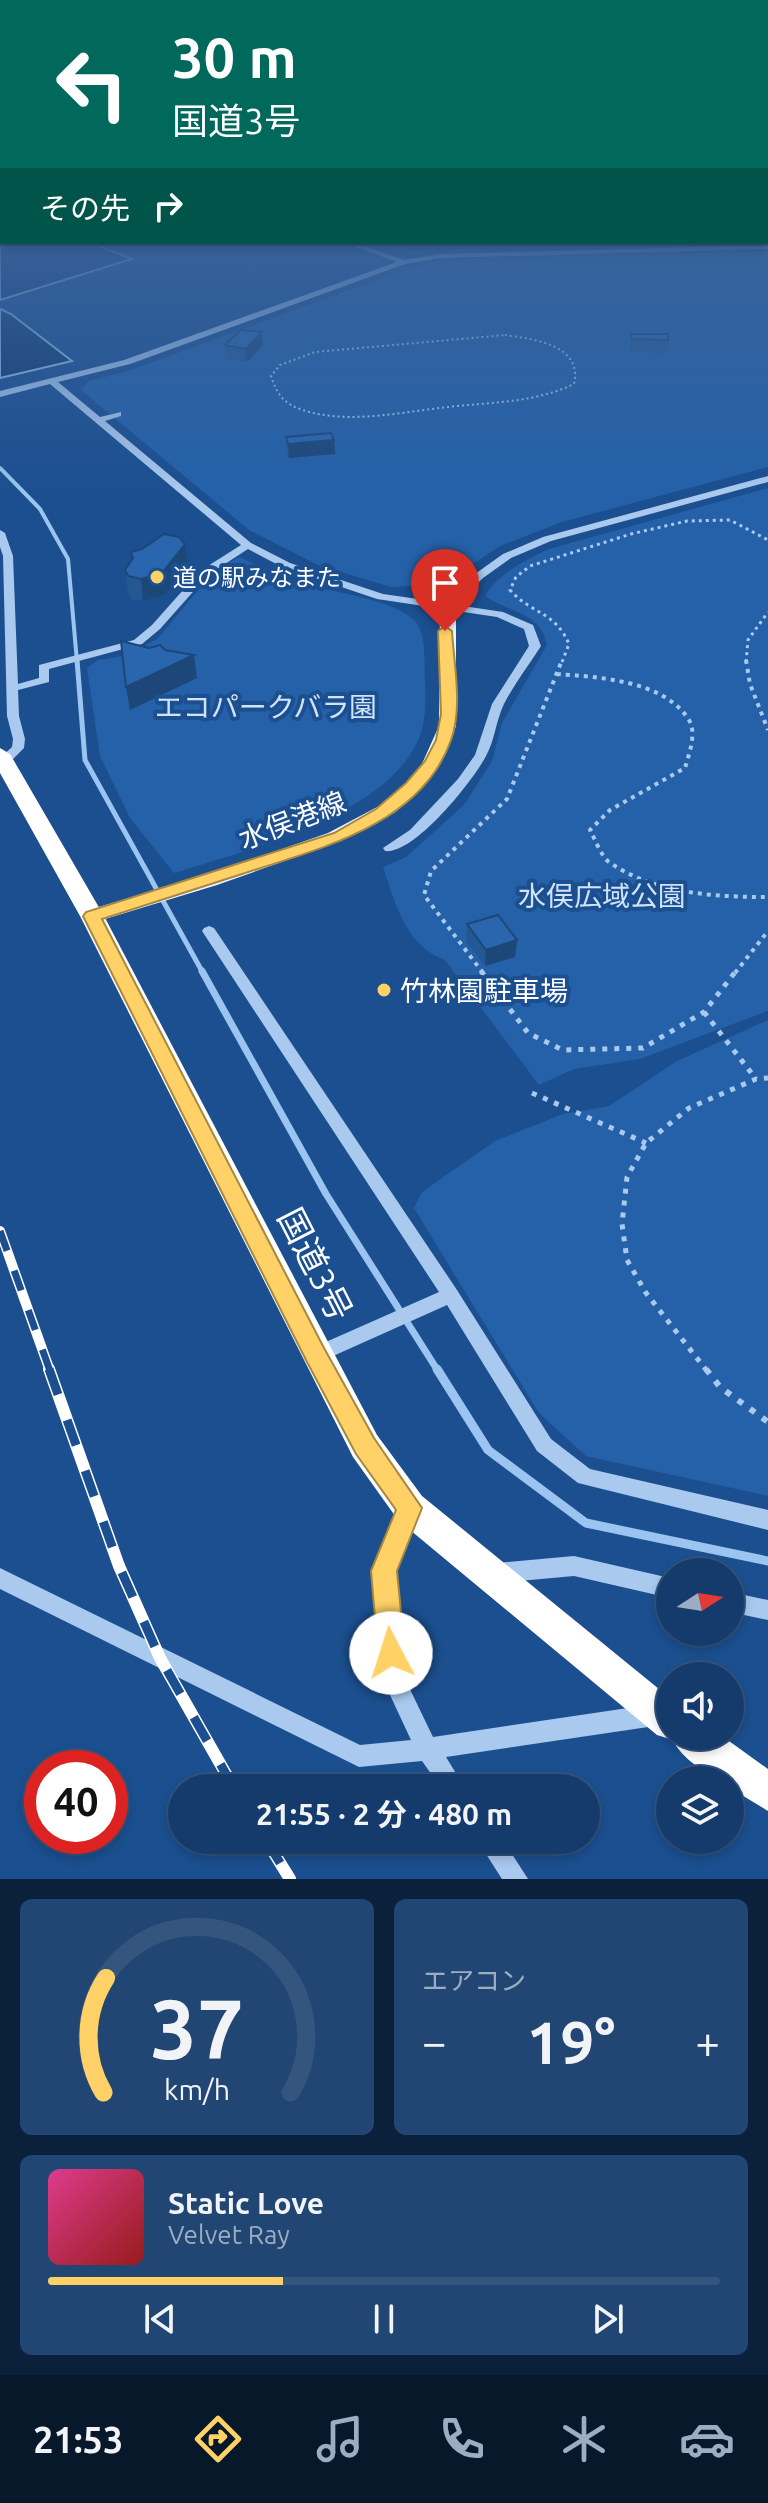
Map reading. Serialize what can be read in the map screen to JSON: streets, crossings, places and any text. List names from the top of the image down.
{
  "streets": {
    "highway": ["国道3号"],
    "main road": ["水俣港線"]
  },
  "crossings": [
    ["水俣港線", "国道3号"]
  ],
  "parks": ["エコパークバラ園", "水俣広域公園"],
  "places": ["道の駅みなまた", "竹林園駐車場"],
  "north": "right",
  "page": {
    "turn": ["30 m", "国道3号"],
    "then": "その先",
    "limit": "40",
    "trip": "21:55 · 2 分 · 480 m",
    "tile": "エアコン",
    "heat": ["−", "19°", "+"],
    "song": ["Static Love", "Velvet Ray"],
    "tabs": "21:53",
    "gauge": ["37", "km/h"]
  }
}
